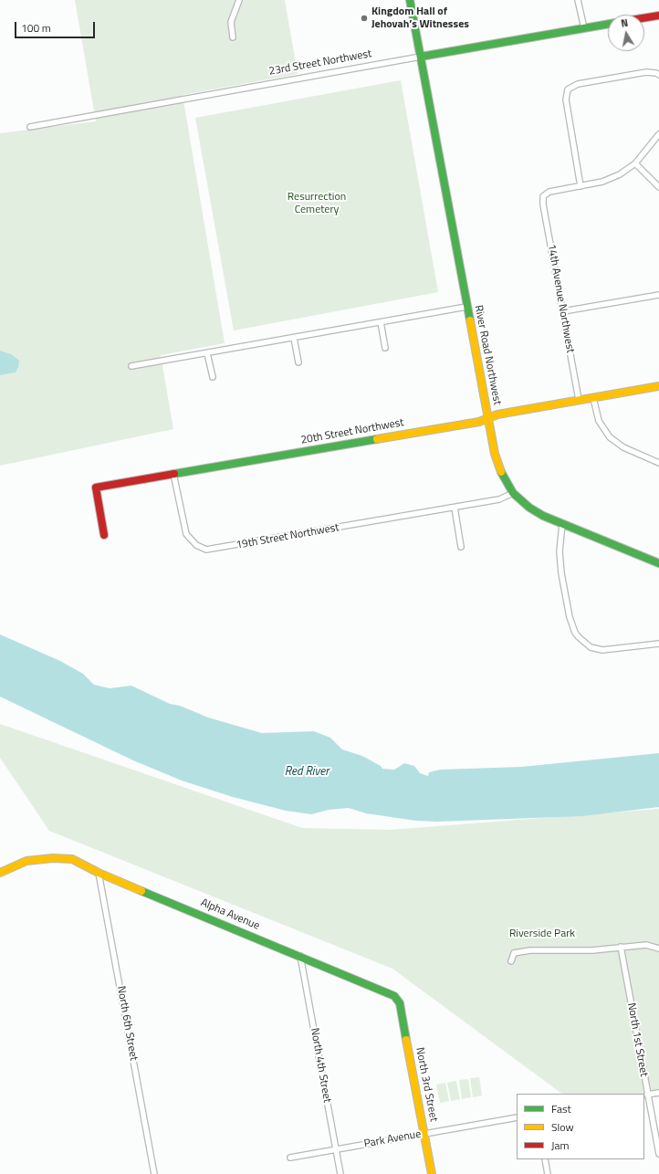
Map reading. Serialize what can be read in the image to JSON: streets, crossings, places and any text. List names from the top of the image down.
{
  "streets": {
    "street": [
      "23rd Street Northwest",
      "14th Avenue Northwest",
      "River Road Northwest",
      "20th Street Northwest",
      "19th Street Northwest",
      "Alpha Avenue",
      "North 6th Street",
      "North 1st Street",
      "North 4th Street",
      "North 3rd Street",
      "Park Avenue"
    ]
  },
  "crossings": [
    ["23rd Street Northwest", "River Road Northwest"],
    ["14th Avenue Northwest", "20th Street Northwest"],
    ["River Road Northwest", "20th Street Northwest"],
    ["River Road Northwest", "19th Street Northwest"],
    ["20th Street Northwest", "19th Street Northwest"],
    ["Alpha Avenue", "North 6th Street"],
    ["Alpha Avenue", "North 4th Street"],
    ["Alpha Avenue", "North 3rd Street"],
    ["North 4th Street", "Park Avenue"],
    ["North 3rd Street", "Park Avenue"]
  ],
  "water": ["Red River"],
  "parks": ["Resurrection Cemetery", "Riverside Park"],
  "places": ["Kingdom Hall of Jehovah’s Witnesses"],
  "legend": ["Fast", "Slow", "Jam"],
  "scale_bar": "100 m",
  "north": "top"
}
